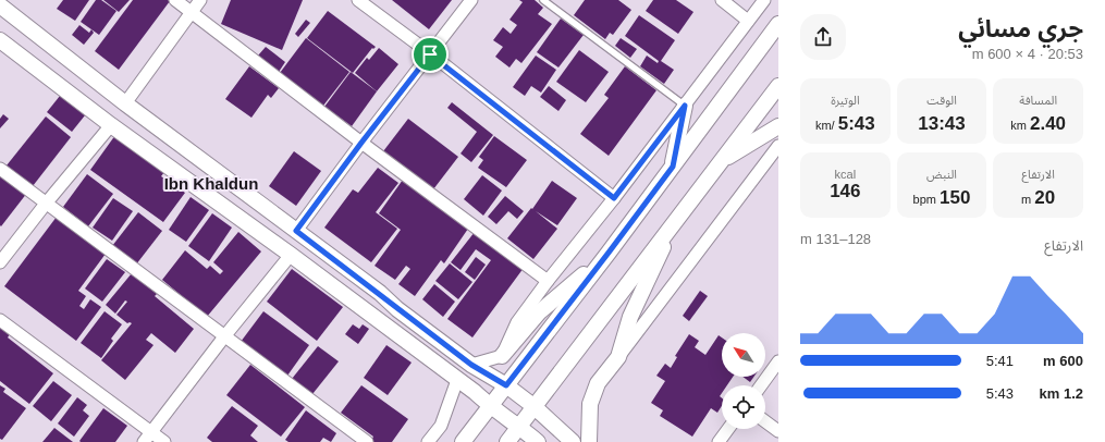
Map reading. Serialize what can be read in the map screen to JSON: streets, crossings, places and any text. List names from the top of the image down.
{
  "districts": ["Ibn Khaldun"],
  "north": "top left",
  "page": {
    "heading": ["جري مسائي", "20:53 · 4 × 600 m"],
    "stats": [
      ["المسافة", "2.40 km"],
      ["الوقت", "13:43"],
      ["الوتيرة", "5:43 /km"],
      ["الارتفاع", "20 m"],
      ["النبض", "150 bpm"],
      ["kcal", "146"]
    ],
    "chart": ["الارتفاع", "128–131 m"],
    "list": [
      {
        "name": "600 m",
        "note": "5:41"
      },
      {
        "name": "1.2 km",
        "note": "5:43"
      }
    ]
  }
}
